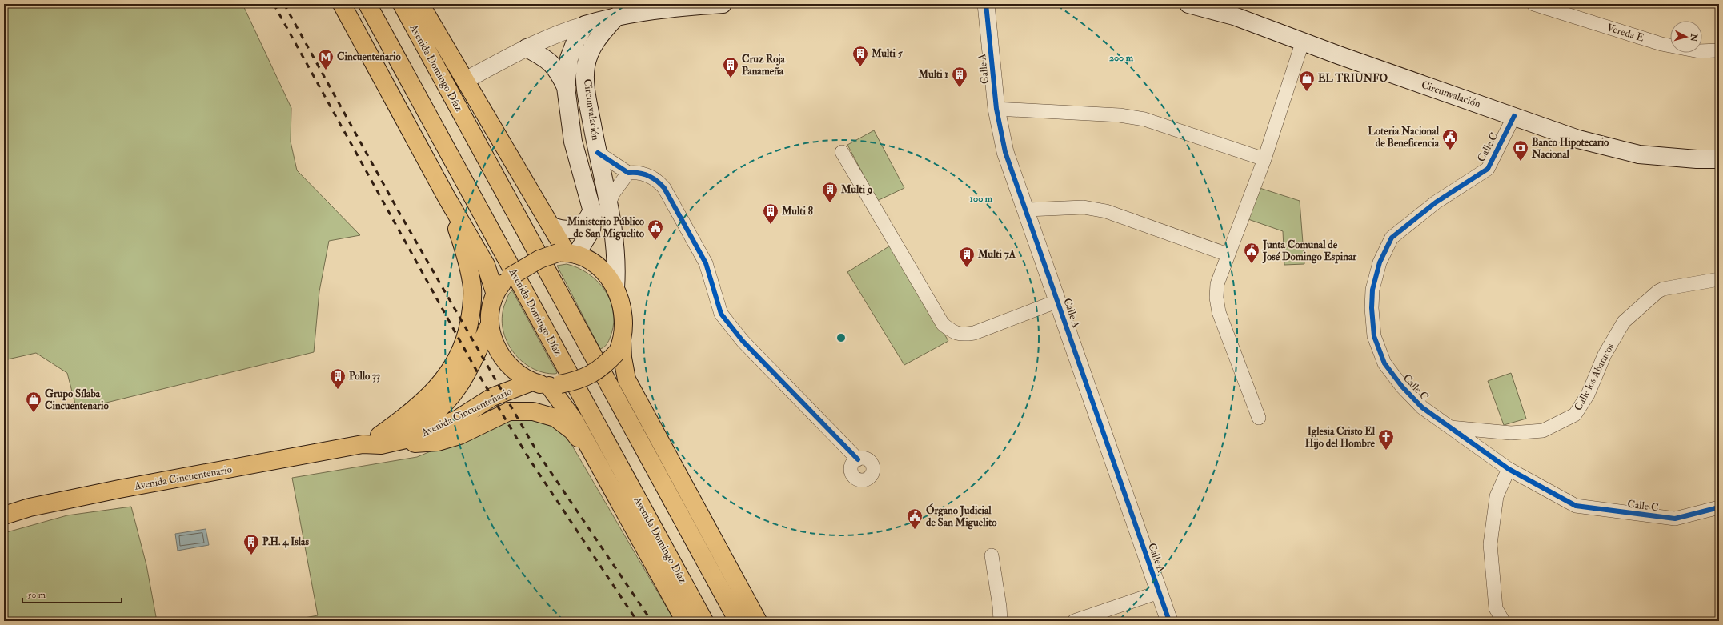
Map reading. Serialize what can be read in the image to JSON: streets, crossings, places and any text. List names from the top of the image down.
{
  "streets": {
    "main road": ["Avenida Domingo Díaz", "Circunvalación", "Avenida Cincuentenario"],
    "street": [
      "Vereda E",
      "Calle A",
      "Calle C",
      "Calle los Abanicos"
    ]
  },
  "crossings": [
    ["Circunvalación", "Calle C"],
    ["Calle C", "Calle los Abanicos"]
  ],
  "places": {
    "building": [
      "Multi 5",
      "Cruz Roja Panameña",
      "Multi 1",
      "Multi 9",
      "Multi 8",
      "Multi 7A",
      "Pollo 33",
      "P.H. 4 Islas"
    ],
    "metro station": ["Cincuentenario"],
    "shop": ["EL TRIUNFO", "Grupo Sílaba Cincuentenario"],
    "public building": [
      "Loteria Nacional de Beneficencia",
      "Ministerio Público de San Miguelito",
      "Junta Comunal de José Domingo Espinar",
      "Órgano Judicial de San Miguelito"
    ],
    "bank": ["Banco Hipotecario Nacional"],
    "church": ["Iglesia Cristo El Hijo del Hombre"]
  },
  "scale_bar": "50 m",
  "north": "right",
  "rings": ["200 m", "100 m"]
}
